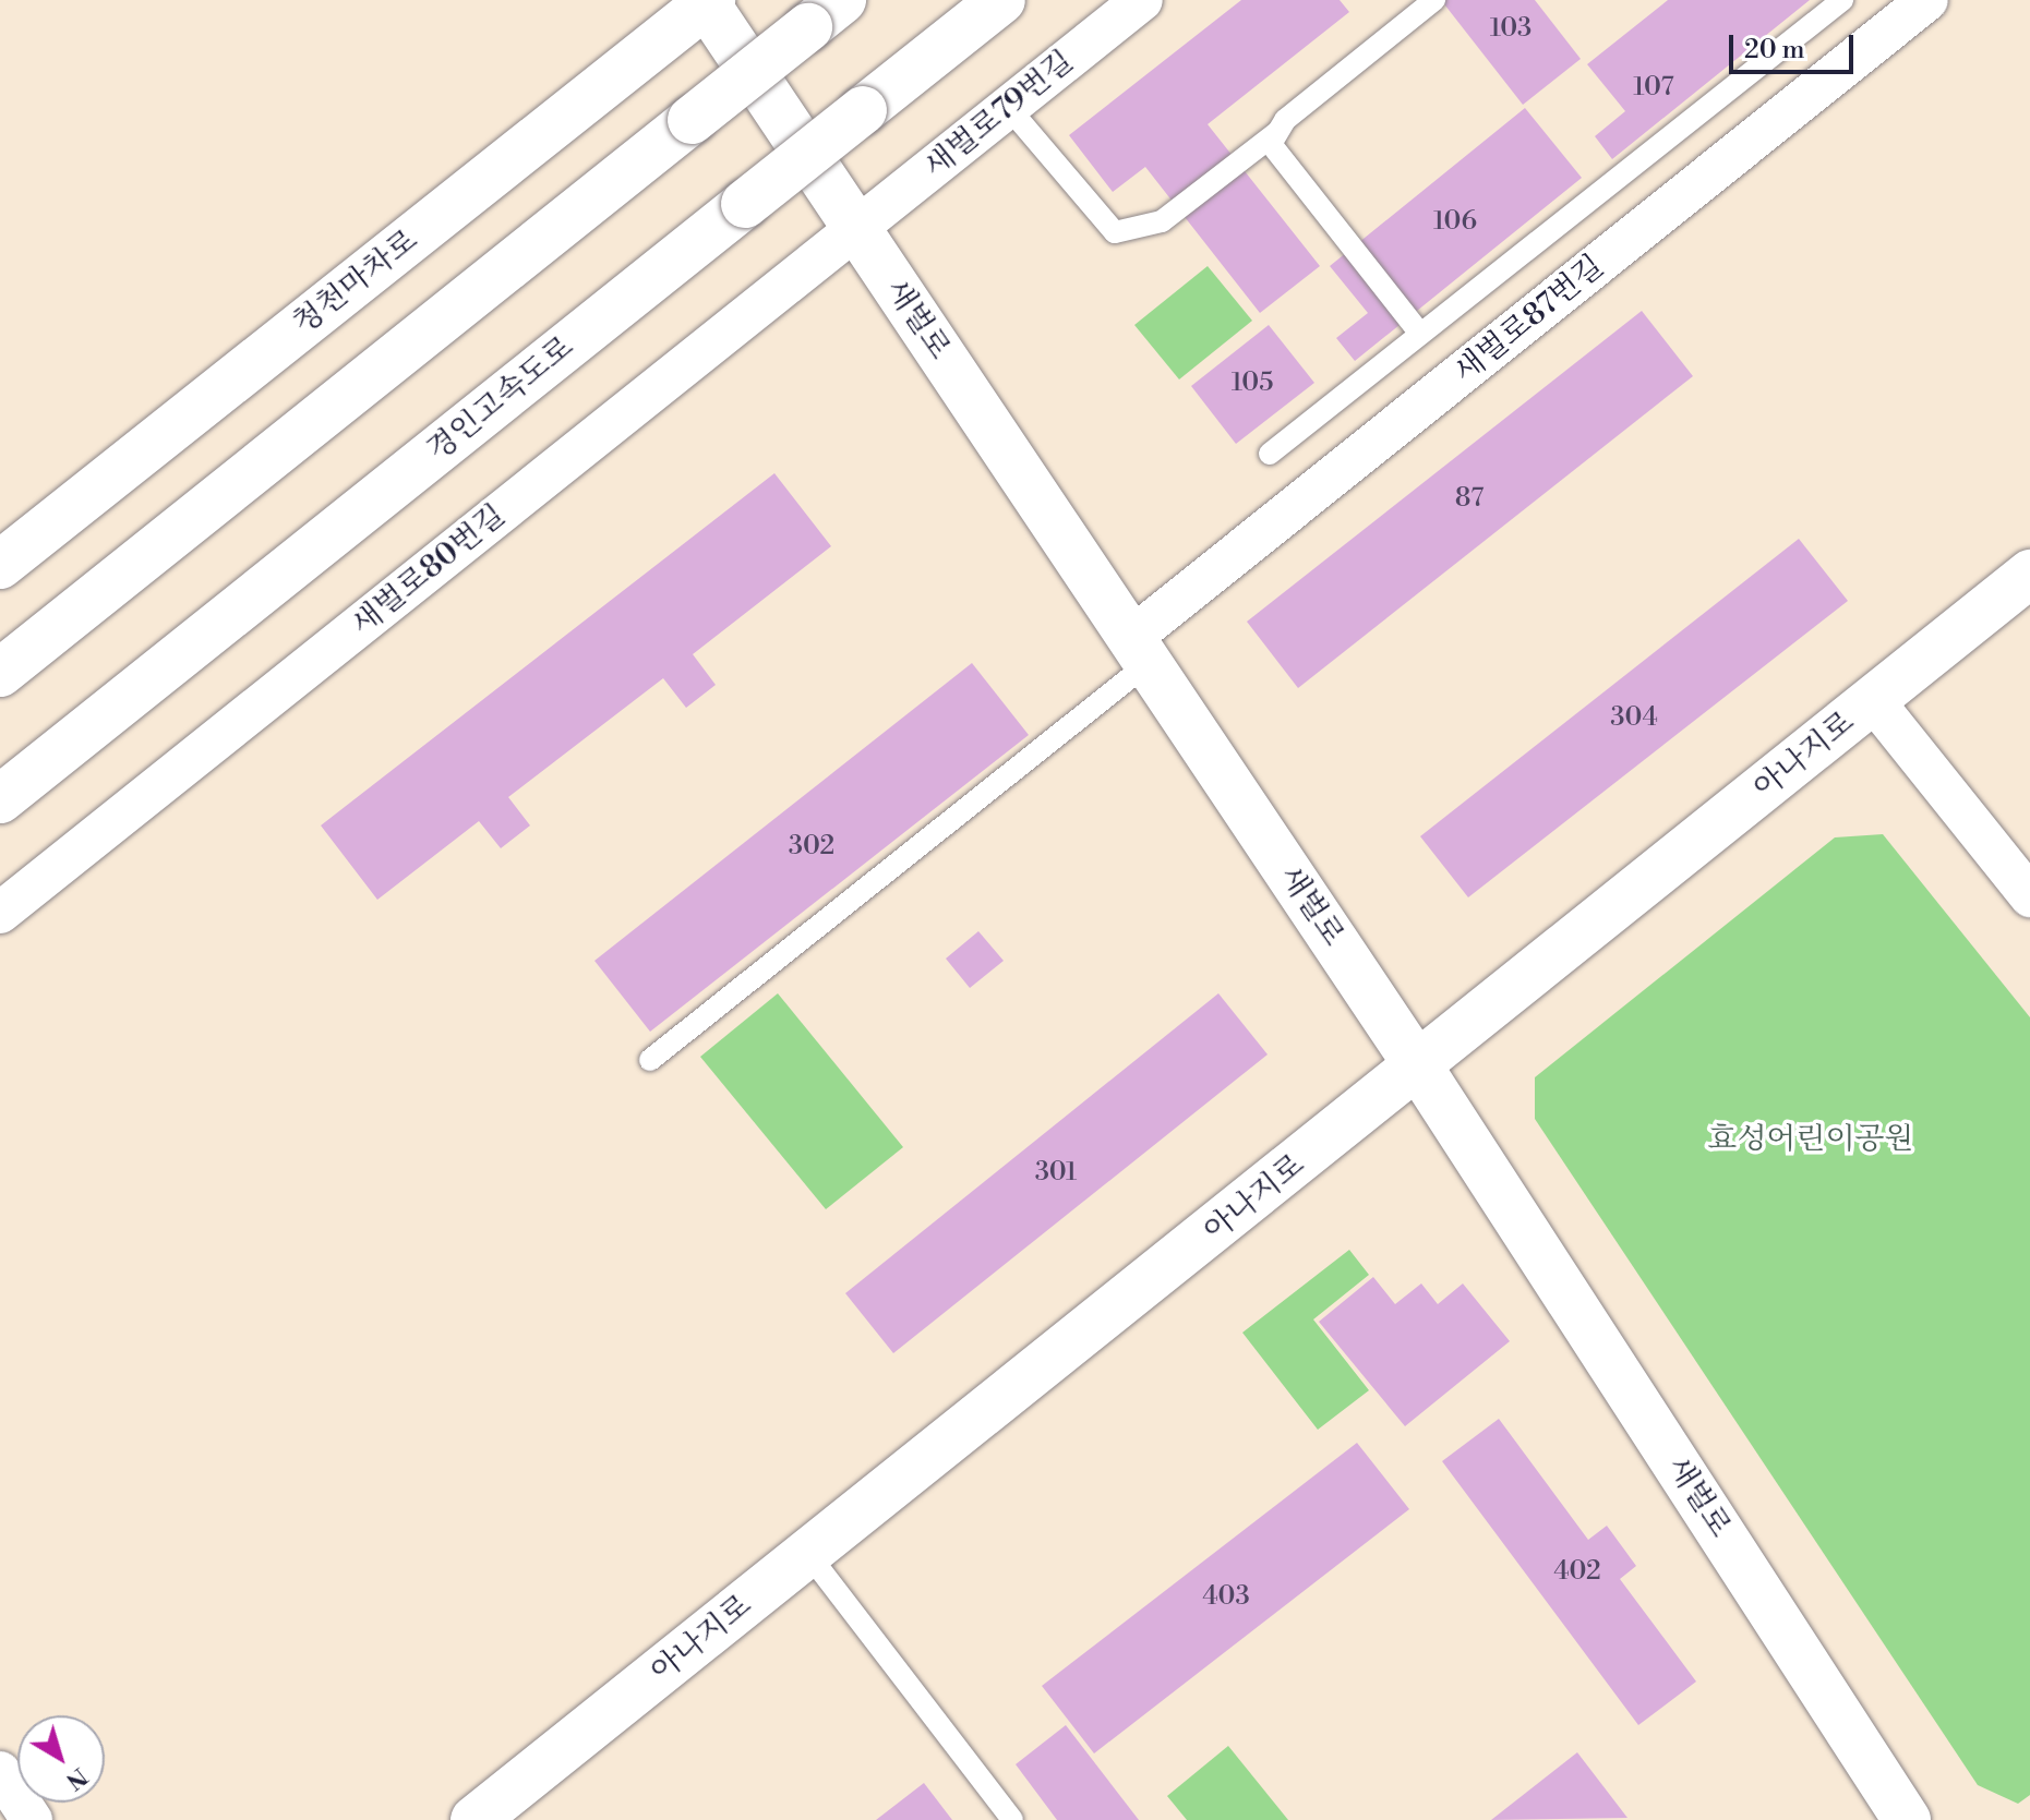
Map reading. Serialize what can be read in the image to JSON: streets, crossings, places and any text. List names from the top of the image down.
{
  "streets": {
    "main road": [
      "청천마차로",
      "새벌로",
      "경인고속도로",
      "아나지로"
    ],
    "street": ["새벌로79번길", "새벌로87번길", "새벌로80번길"]
  },
  "crossings": [
    ["새벌로79번길", "새벌로"],
    ["새벌로79번길", "새벌로80번길"],
    ["청천마차로", "새벌로"],
    ["새벌로", "새벌로87번길"],
    ["새벌로", "새벌로80번길"],
    ["새벌로", "아나지로"]
  ],
  "parks": ["효성어린이공원"],
  "house_numbers": [
    "103",
    "107",
    "106",
    "105",
    "87",
    "304",
    "302",
    "301",
    "402",
    "403"
  ],
  "scale_bar": "20 m",
  "north": "bottom right"
}
